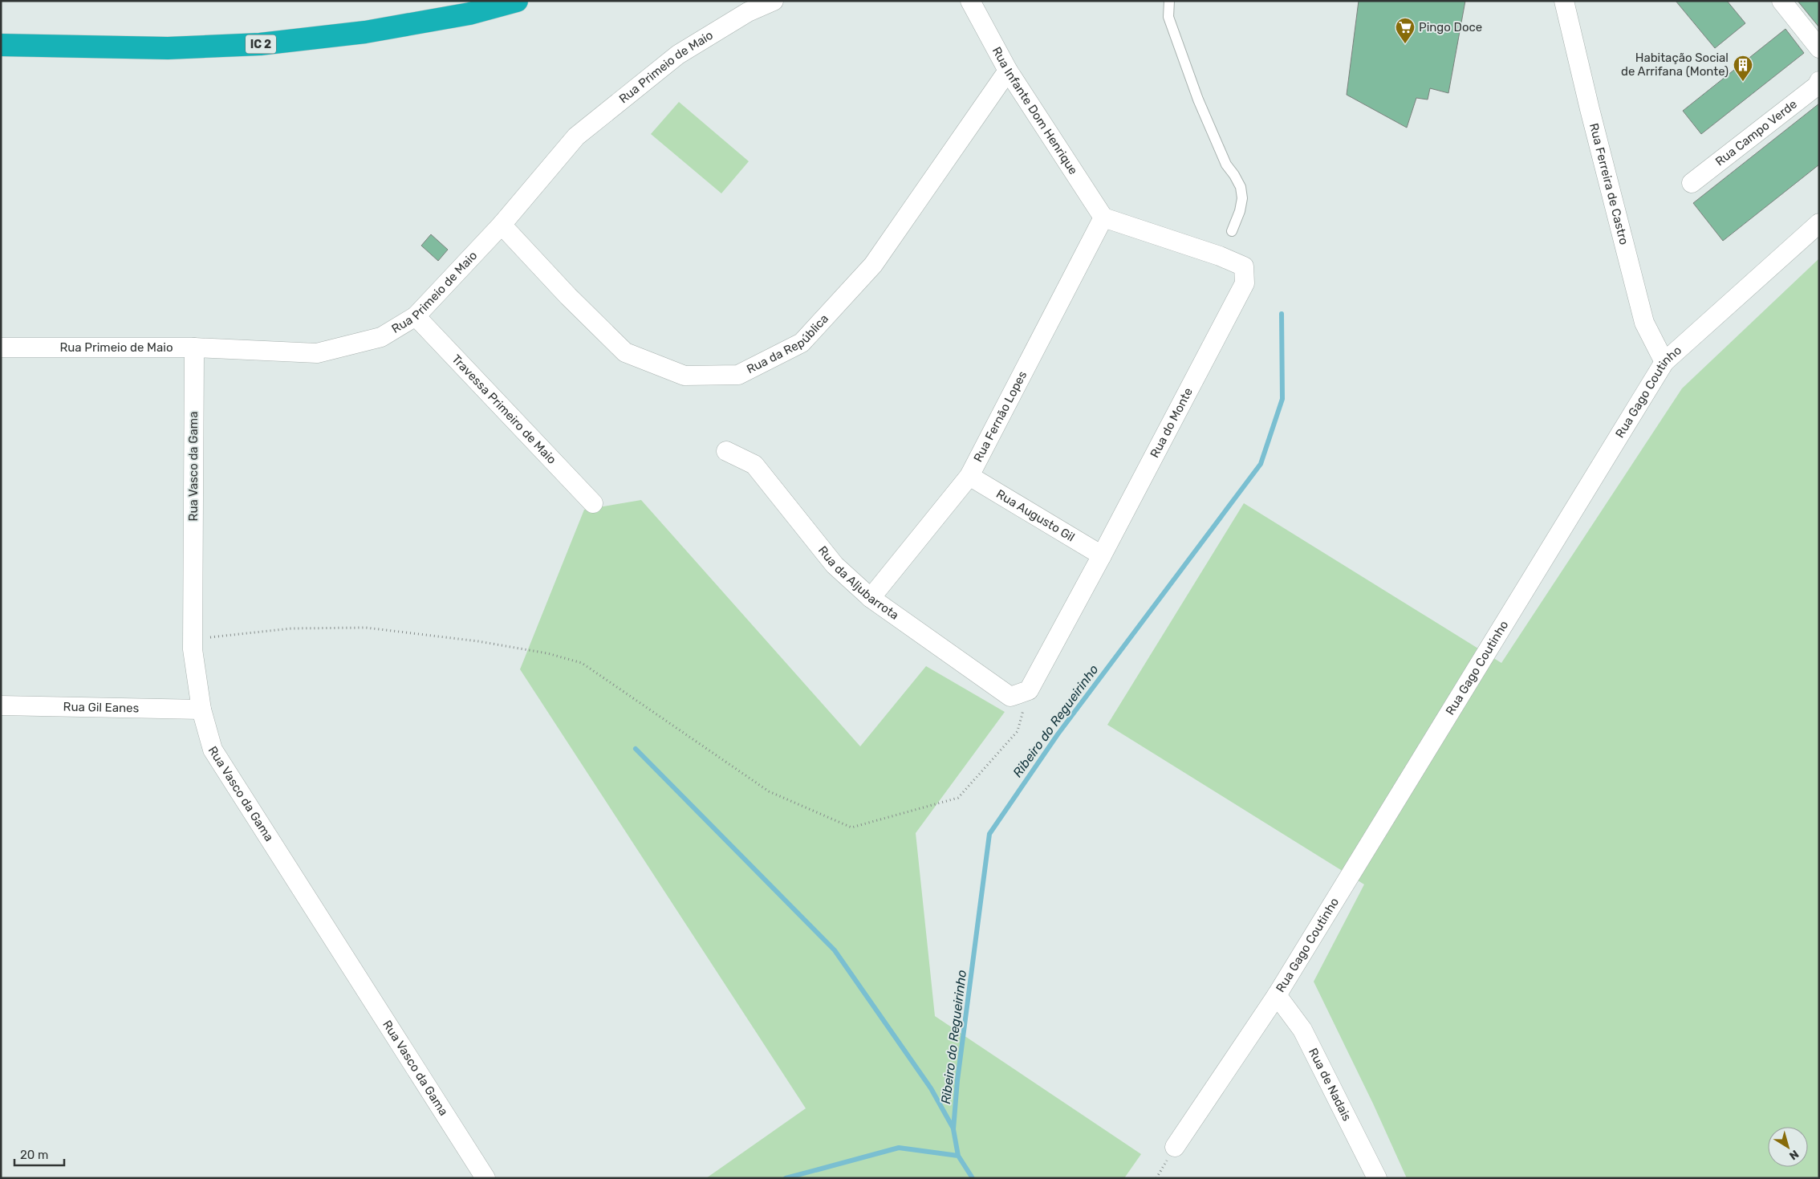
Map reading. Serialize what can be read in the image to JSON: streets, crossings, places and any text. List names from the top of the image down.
{
  "streets": {
    "highway": ["IC 2"],
    "street": [
      "Rua Primeio de Maio",
      "Rua Infante Dom Henrique",
      "Rua Campo Verde",
      "Rua Ferreira de Castro",
      "Rua da República",
      "Rua Gago Coutinho",
      "Travessa Primeiro de Maio",
      "Rua Fernão Lopes",
      "Rua do Monte",
      "Rua Vasco da Gama",
      "Rua Augusto Gil",
      "Rua da Aljubarrota",
      "Rua Gil Eanes",
      "Rua de Nadais"
    ]
  },
  "crossings": [
    ["Rua Primeio de Maio", "Rua da República"],
    ["Rua Primeio de Maio", "Travessa Primeiro de Maio"],
    ["Rua Primeio de Maio", "Rua Vasco da Gama"],
    ["Rua Infante Dom Henrique", "Rua da República"],
    ["Rua Infante Dom Henrique", "Rua Fernão Lopes"],
    ["Rua Infante Dom Henrique", "Rua do Monte"],
    ["Rua Ferreira de Castro", "Rua Gago Coutinho"],
    ["Rua Gago Coutinho", "Rua de Nadais"],
    ["Rua Fernão Lopes", "Rua do Monte"],
    ["Rua Fernão Lopes", "Rua Augusto Gil"],
    ["Rua Fernão Lopes", "Rua da Aljubarrota"],
    ["Rua do Monte", "Rua Augusto Gil"],
    ["Rua do Monte", "Rua da Aljubarrota"],
    ["Rua Vasco da Gama", "Rua Gil Eanes"]
  ],
  "water": ["Ribeiro do Regueirinho"],
  "places": {
    "supermarket": ["Pingo Doce"],
    "building": ["Habitação Social de Arrifana (Monte)"]
  },
  "scale_bar": "20 m",
  "north": "bottom right"
}
